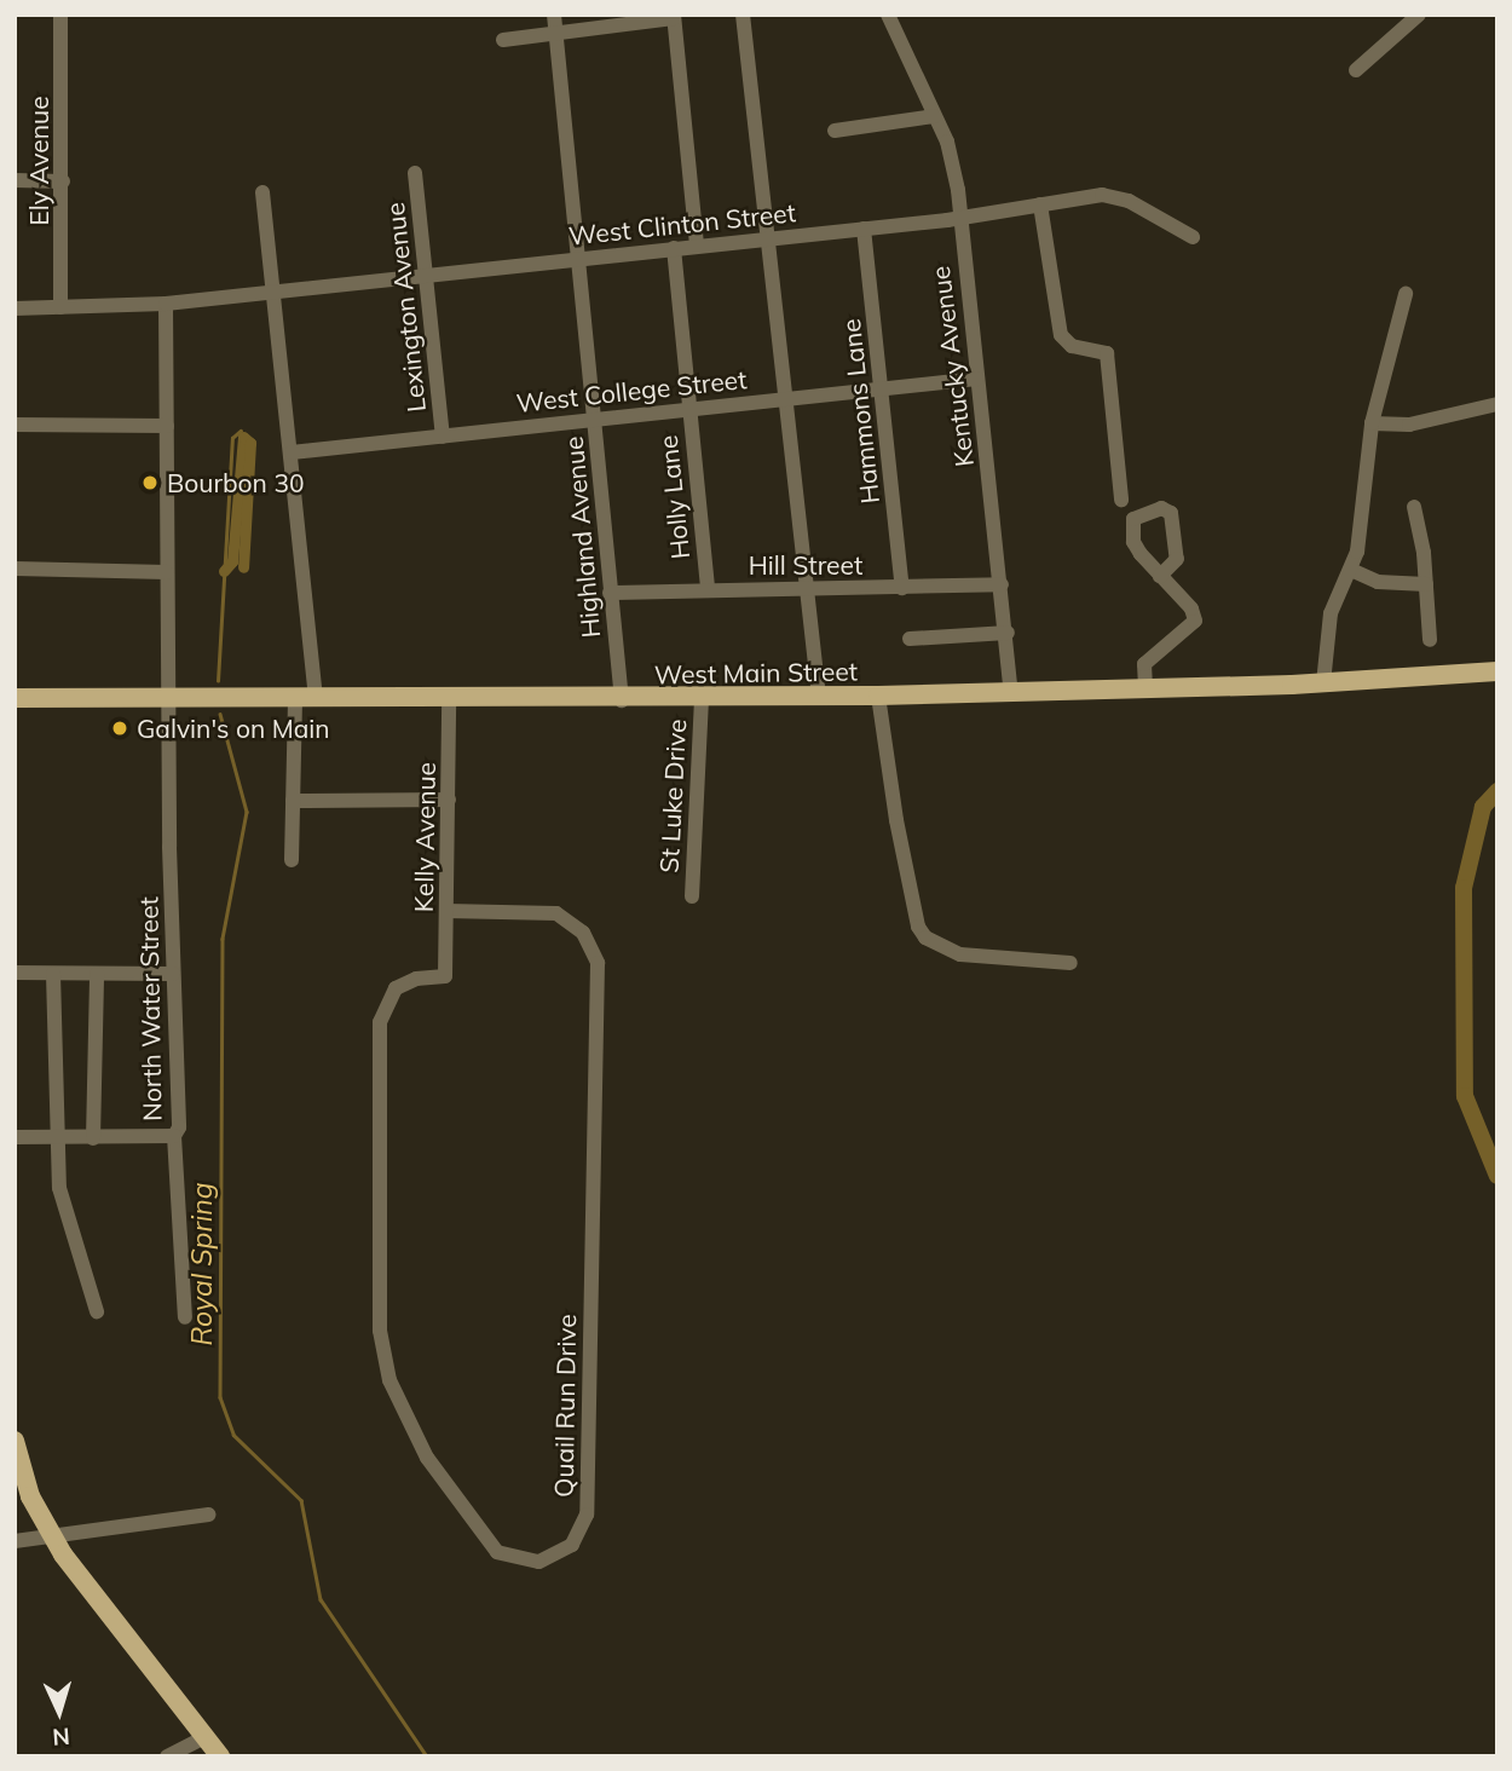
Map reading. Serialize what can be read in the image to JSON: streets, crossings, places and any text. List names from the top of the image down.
{
  "streets": {
    "main road": ["West Main Street"],
    "street": [
      "Ely Avenue",
      "West Clinton Street",
      "Lexington Avenue",
      "Kentucky Avenue",
      "West College Street",
      "Hammons Lane",
      "Holly Lane",
      "Highland Avenue",
      "Hill Street",
      "St Luke Drive",
      "Kelly Avenue",
      "North Water Street",
      "Quail Run Drive"
    ]
  },
  "crossings": [
    ["Ely Avenue", "West Clinton Street"],
    ["West Clinton Street", "Lexington Avenue"],
    ["West Clinton Street", "Kentucky Avenue"],
    ["West Clinton Street", "Hammons Lane"],
    ["West Clinton Street", "Holly Lane"],
    ["West Clinton Street", "Highland Avenue"],
    ["West Clinton Street", "North Water Street"],
    ["Lexington Avenue", "West College Street"],
    ["Kentucky Avenue", "West College Street"],
    ["Kentucky Avenue", "Hill Street"],
    ["Kentucky Avenue", "West Main Street"],
    ["West College Street", "Hammons Lane"],
    ["West College Street", "Holly Lane"],
    ["West College Street", "Highland Avenue"],
    ["Hammons Lane", "Hill Street"],
    ["Holly Lane", "Hill Street"],
    ["Highland Avenue", "Hill Street"],
    ["Highland Avenue", "West Main Street"],
    ["West Main Street", "St Luke Drive"],
    ["West Main Street", "Kelly Avenue"],
    ["West Main Street", "North Water Street"],
    ["Kelly Avenue", "Quail Run Drive"]
  ],
  "water": ["Royal Spring"],
  "places": ["Bourbon 30", "Galvin's on Main"],
  "north": "bottom"
}
